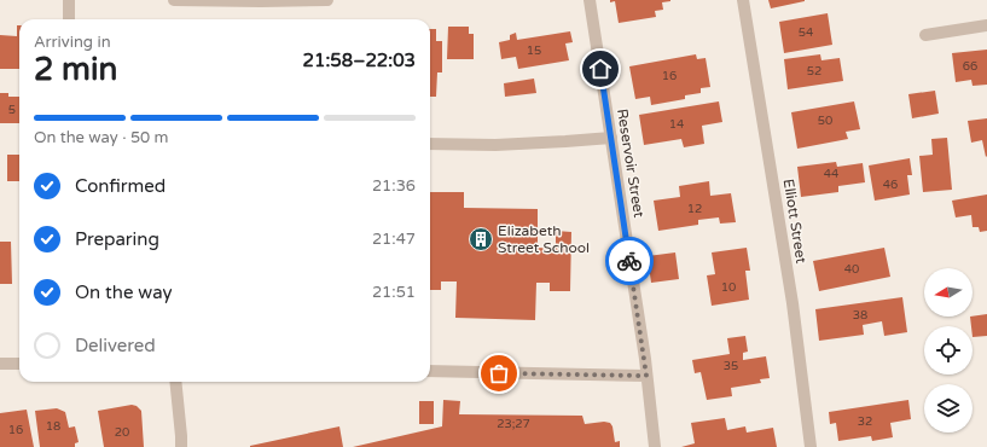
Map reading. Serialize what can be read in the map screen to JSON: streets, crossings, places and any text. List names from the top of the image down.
{
  "streets": {
    "street": ["Reservoir Street", "Elliott Street"]
  },
  "places": {
    "building": ["Elizabeth Street School"]
  },
  "house_numbers": [
    "54",
    "15",
    "66",
    "52",
    "16",
    "5",
    "50",
    "14",
    "44",
    "46",
    "12",
    "40",
    "10",
    "38",
    "35",
    "32",
    "23;27",
    "18",
    "16",
    "20"
  ],
  "north": "left",
  "page": {
    "heading": ["2 min", "Arriving in", "21:58–22:03"],
    "bar": "On the way · 50 m",
    "list": [
      ["Confirmed", "21:36"],
      ["Preparing", "21:47"],
      ["On the way", "21:51"],
      "Delivered"
    ]
  }
}
